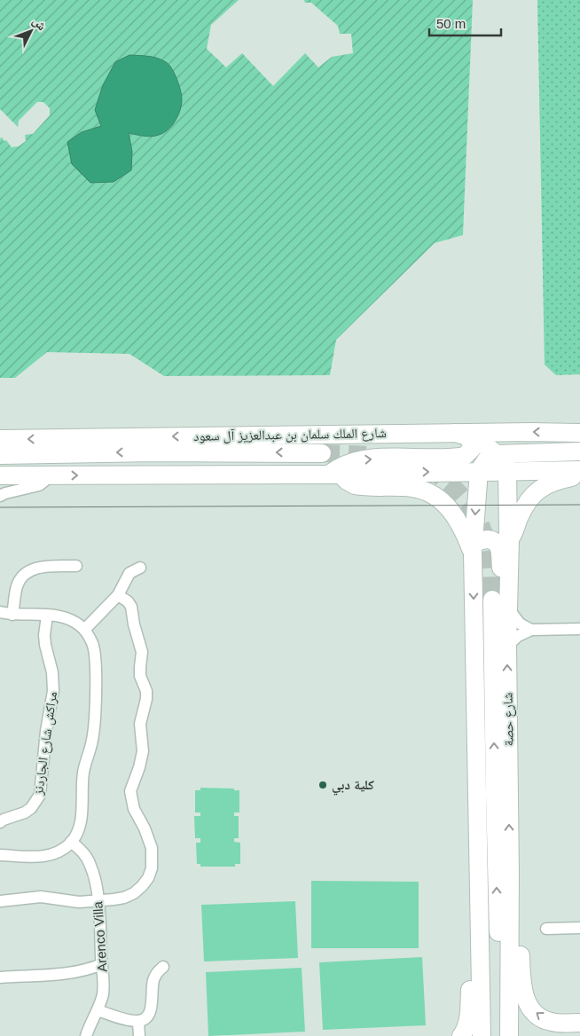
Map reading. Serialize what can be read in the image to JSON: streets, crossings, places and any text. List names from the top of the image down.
{
  "streets": {
    "main road": ["شارع الملك سلمان بن عبدالعزيز آل سعود", "شارع حصة"],
    "street": ["مراكش شارع الجاردنز", "Arenco Villa"]
  },
  "places": ["كلية دبي"],
  "scale_bar": "50 m",
  "north": "top right"
}
